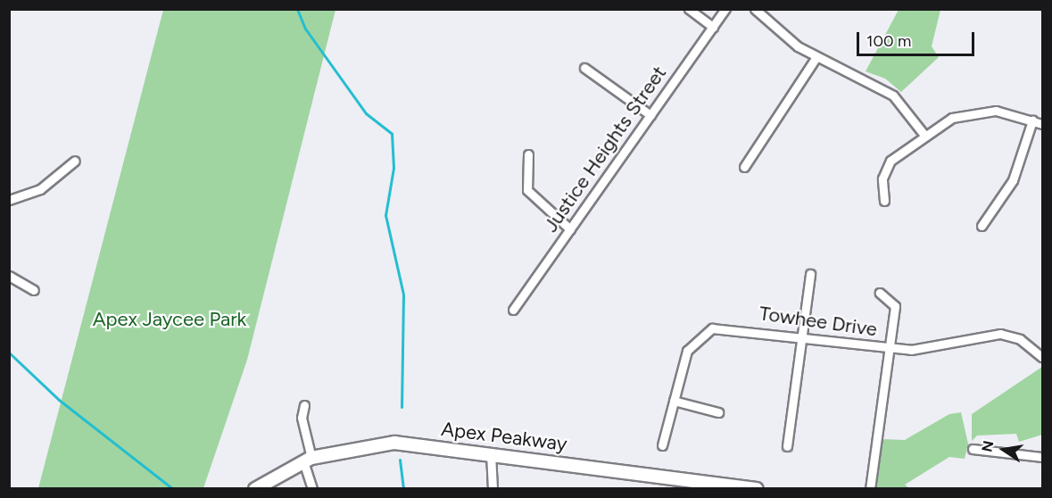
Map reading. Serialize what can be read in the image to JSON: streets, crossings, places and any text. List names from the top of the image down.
{
  "streets": {
    "main road": ["Apex Peakway"],
    "street": ["Justice Heights Street", "Towhee Drive"]
  },
  "parks": ["Apex Jaycee Park"],
  "scale_bar": "100 m",
  "north": "left"
}
